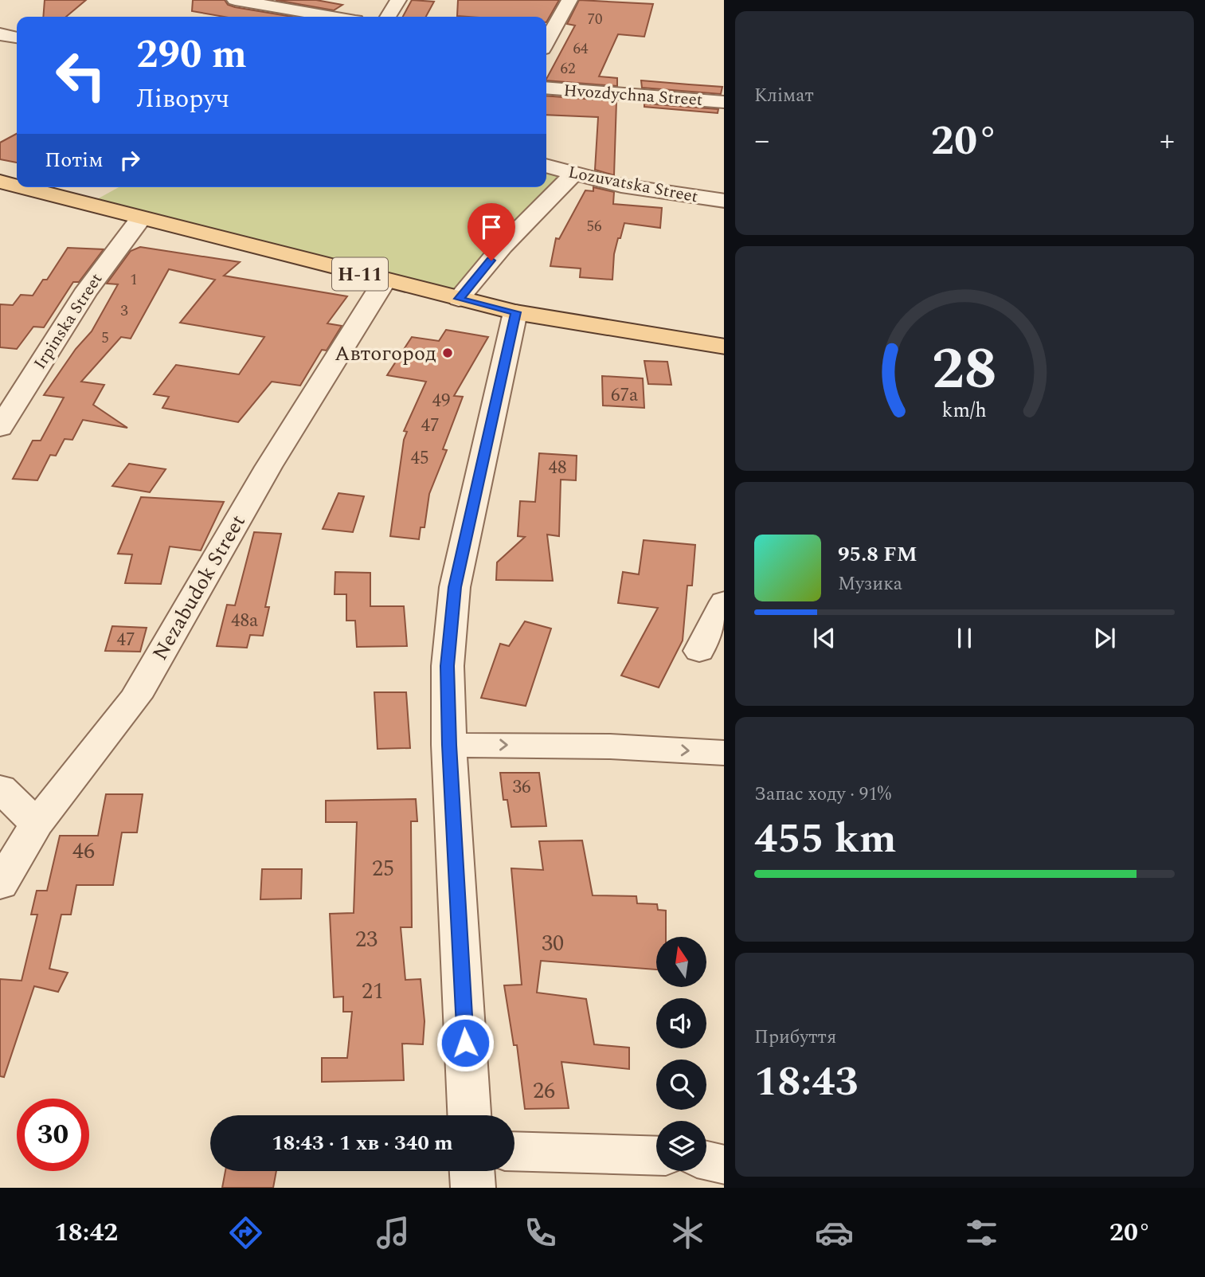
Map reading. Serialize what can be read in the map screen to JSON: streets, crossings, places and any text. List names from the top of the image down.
{
  "streets": {
    "main road": ["Н-11"],
    "street": [
      "Hvozdychna Street",
      "Lozuvatska Street",
      "Irpinska Street",
      "Nezabudok Street"
    ]
  },
  "crossings": [
    ["Н-11", "Irpinska Street"],
    ["Н-11", "Nezabudok Street"]
  ],
  "places": ["Автогород"],
  "house_numbers": [
    "70",
    "64",
    "62",
    "56",
    "1",
    "3",
    "5",
    "67а",
    "49",
    "47",
    "45",
    "48",
    "48а",
    "47",
    "36",
    "46",
    "25",
    "23",
    "30",
    "21",
    "26"
  ],
  "north": "top",
  "page": {
    "tile": [
      "Клімат",
      ["Запас ходу · 91%", "455 km"],
      ["Прибуття", "18:43"]
    ],
    "turn": ["290 m", "Ліворуч"],
    "heat": ["−", "20°", "+"],
    "then": "Потім",
    "song": ["95.8 FM", "Музика"],
    "limit": "30",
    "trip": "18:43 · 1 хв · 340 m",
    "tabs": ["18:42", "20°"],
    "gauge": ["28", "km/h"]
  }
}
